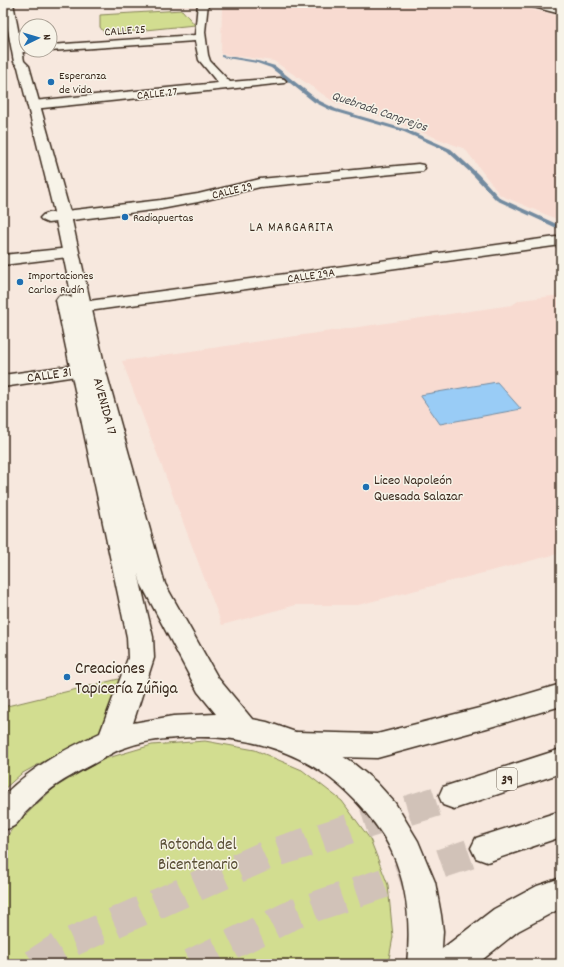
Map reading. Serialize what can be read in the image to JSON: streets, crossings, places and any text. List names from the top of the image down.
{
  "streets": {
    "main road": [
      "CALLE 25",
      "CALLE 27",
      "CALLE 29",
      "CALLE 29A",
      "CALLE 31",
      "AVENIDA 17",
      "39"
    ]
  },
  "crossings": [
    ["CALLE 27", "AVENIDA 17"],
    ["CALLE 29", "AVENIDA 17"],
    ["CALLE 29A", "AVENIDA 17"],
    ["CALLE 31", "AVENIDA 17"]
  ],
  "districts": ["LA MARGARITA"],
  "water": ["Quebrada Cangrejos"],
  "parks": ["Rotonda del Bicentenario"],
  "places": [
    "Esperanza de Vida",
    "Radiapuertas",
    "Importaciones Carlos Rudín",
    "Liceo Napoleón Quesada Salazar",
    "Creaciones Tapicería Zúñiga"
  ],
  "north": "right"
}
